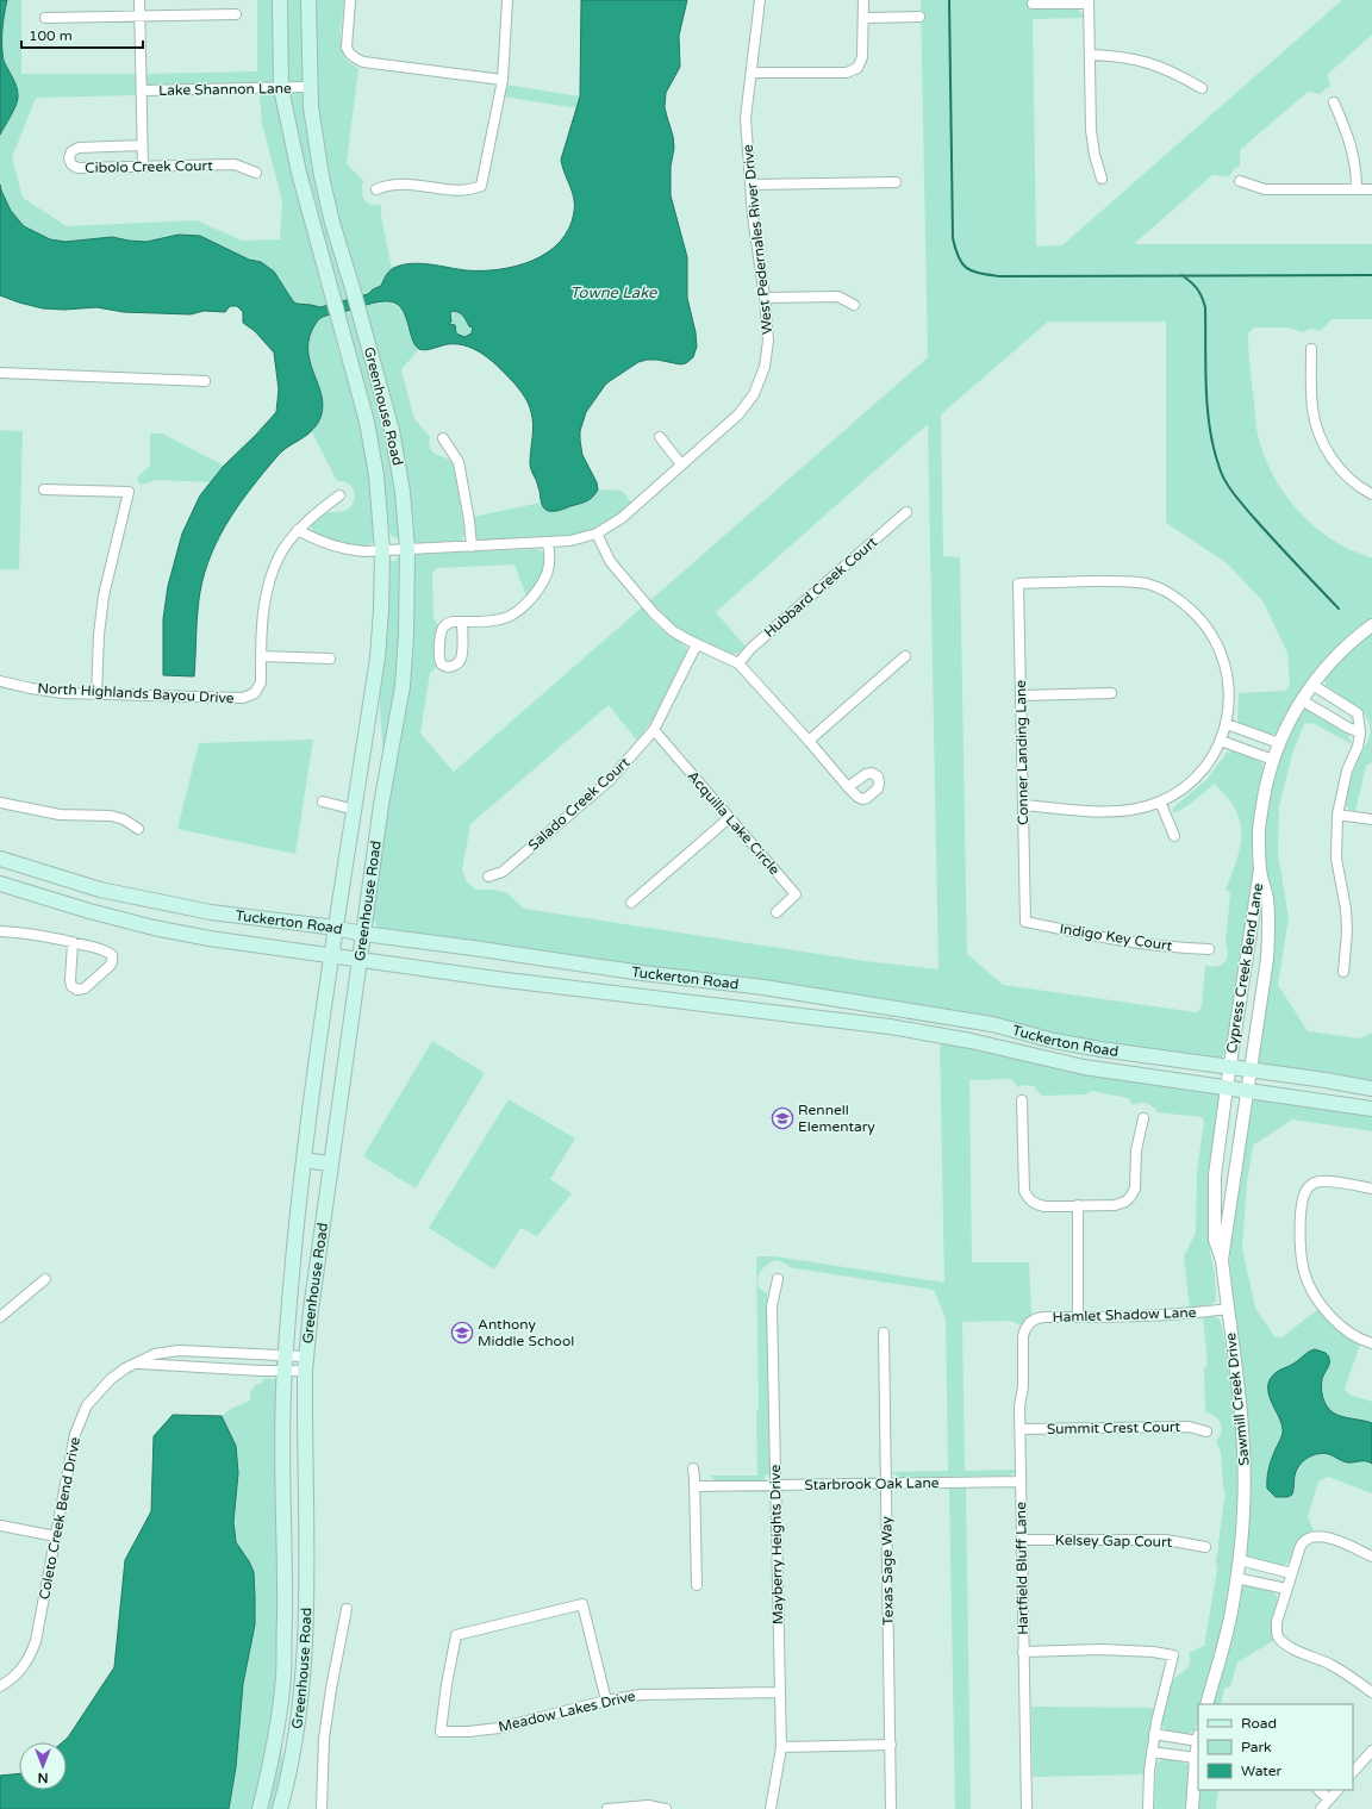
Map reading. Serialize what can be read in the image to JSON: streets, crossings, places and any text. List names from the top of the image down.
{
  "streets": {
    "main road": ["Greenhouse Road", "Tuckerton Road"],
    "street": [
      "Lake Shannon Lane",
      "Cibolo Creek Court",
      "West Pedernales River Drive",
      "Hubbard Creek Court",
      "North Highlands Bayou Drive",
      "Conner Landing Lane",
      "Salado Creek Court",
      "Acquilla Lake Circle",
      "Indigo Key Court",
      "Cypress Creek Bend Lane",
      "Hamlet Shadow Lane",
      "Sawmill Creek Drive",
      "Summit Crest Court",
      "Starbrook Oak Lane",
      "Coleto Creek Bend Drive",
      "Kelsey Gap Court",
      "Mayberry Heights Drive",
      "Hartfield Bluff Lane",
      "Texas Sage Way",
      "Meadow Lakes Drive"
    ]
  },
  "crossings": [
    ["Lake Shannon Lane", "Greenhouse Road"],
    ["West Pedernales River Drive", "Greenhouse Road"],
    ["Greenhouse Road", "Tuckerton Road"],
    ["Greenhouse Road", "Coleto Creek Bend Drive"],
    ["Conner Landing Lane", "Indigo Key Court"],
    ["Salado Creek Court", "Acquilla Lake Circle"],
    ["Tuckerton Road", "Cypress Creek Bend Lane"],
    ["Tuckerton Road", "Sawmill Creek Drive"],
    ["Cypress Creek Bend Lane", "Sawmill Creek Drive"],
    ["Hamlet Shadow Lane", "Sawmill Creek Drive"],
    ["Hamlet Shadow Lane", "Hartfield Bluff Lane"],
    ["Summit Crest Court", "Hartfield Bluff Lane"],
    ["Starbrook Oak Lane", "Mayberry Heights Drive"],
    ["Starbrook Oak Lane", "Hartfield Bluff Lane"],
    ["Starbrook Oak Lane", "Texas Sage Way"],
    ["Kelsey Gap Court", "Hartfield Bluff Lane"],
    ["Mayberry Heights Drive", "Meadow Lakes Drive"]
  ],
  "water": ["Towne Lake"],
  "places": {
    "school or university": ["Rennell Elementary", "Anthony Middle School"]
  },
  "legend": ["Road", "Park", "Water"],
  "scale_bar": "100 m",
  "north": "bottom"
}
